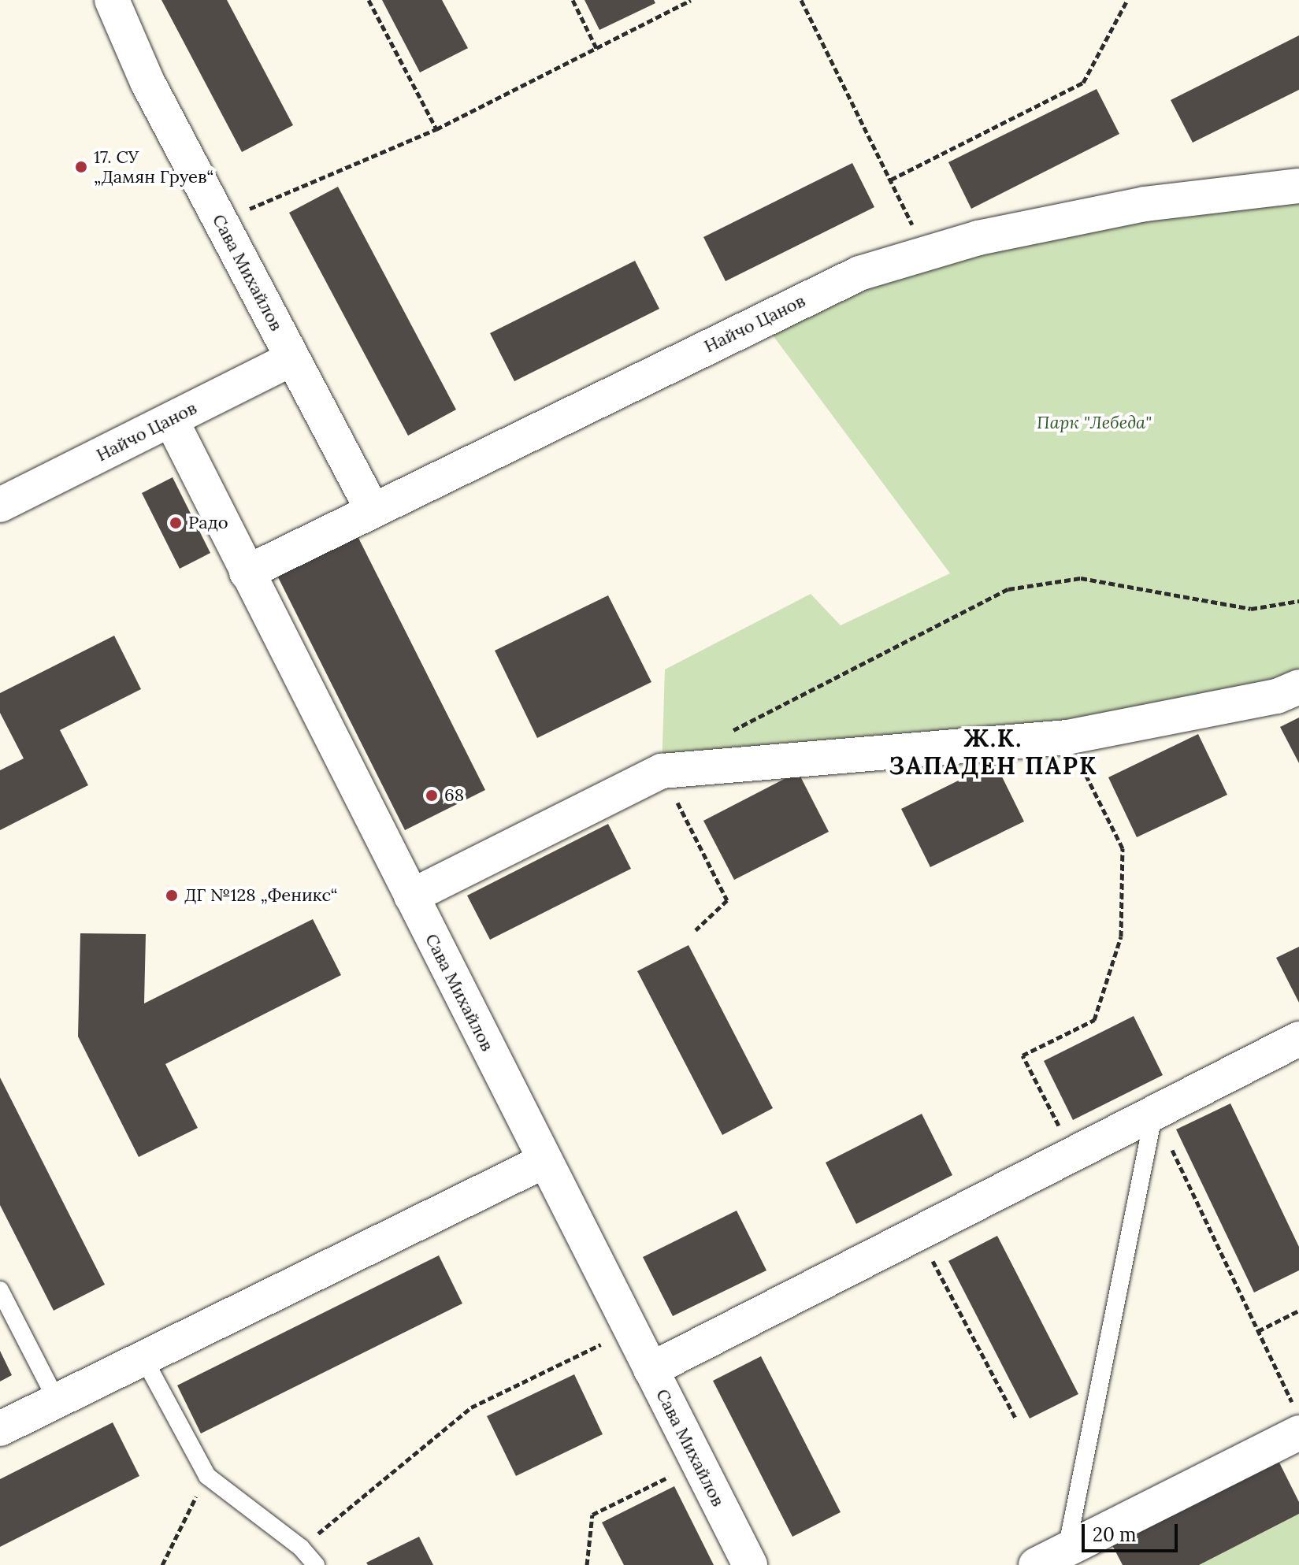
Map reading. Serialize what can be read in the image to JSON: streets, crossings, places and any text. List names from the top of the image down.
{
  "streets": {
    "street": ["Сава Михайлов", "Найчо Цанов"]
  },
  "crossings": [
    ["Сава Михайлов", "Найчо Цанов"]
  ],
  "districts": ["Ж.К. ЗАПАДЕН ПАРК"],
  "parks": ["Парк \"Лебеда\""],
  "places": [
    "17. СУ „Дамян Груев“",
    "Радо",
    "68",
    "ДГ №128 „Феникс“"
  ],
  "scale_bar": "20 m"
}
